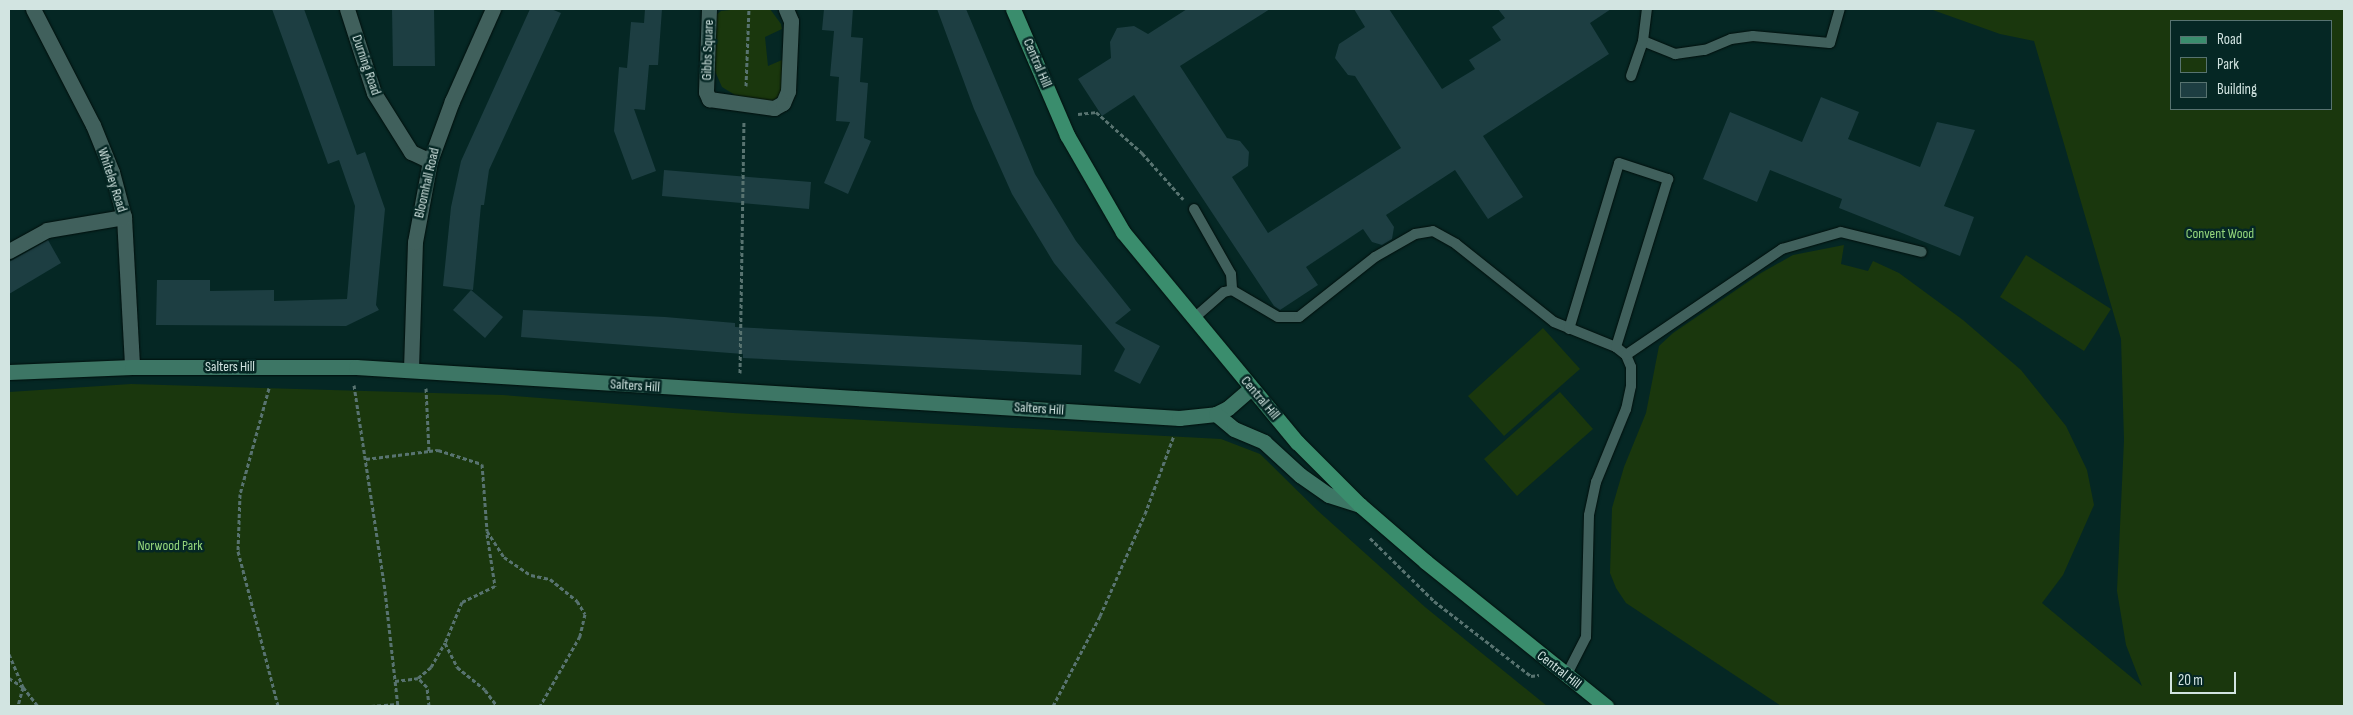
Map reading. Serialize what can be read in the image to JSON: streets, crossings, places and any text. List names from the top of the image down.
{
  "streets": {
    "main road": ["Central Hill"],
    "street": [
      "Gibbs Square",
      "Durning Road",
      "Whiteley Road",
      "Bloomhall Road",
      "Salters Hill"
    ]
  },
  "crossings": [
    ["Central Hill", "Salters Hill"],
    ["Durning Road", "Bloomhall Road"],
    ["Whiteley Road", "Salters Hill"],
    ["Bloomhall Road", "Salters Hill"]
  ],
  "parks": ["Convent Wood", "Norwood Park"],
  "legend": ["Road", "Park", "Building"],
  "scale_bar": "20 m"
}
